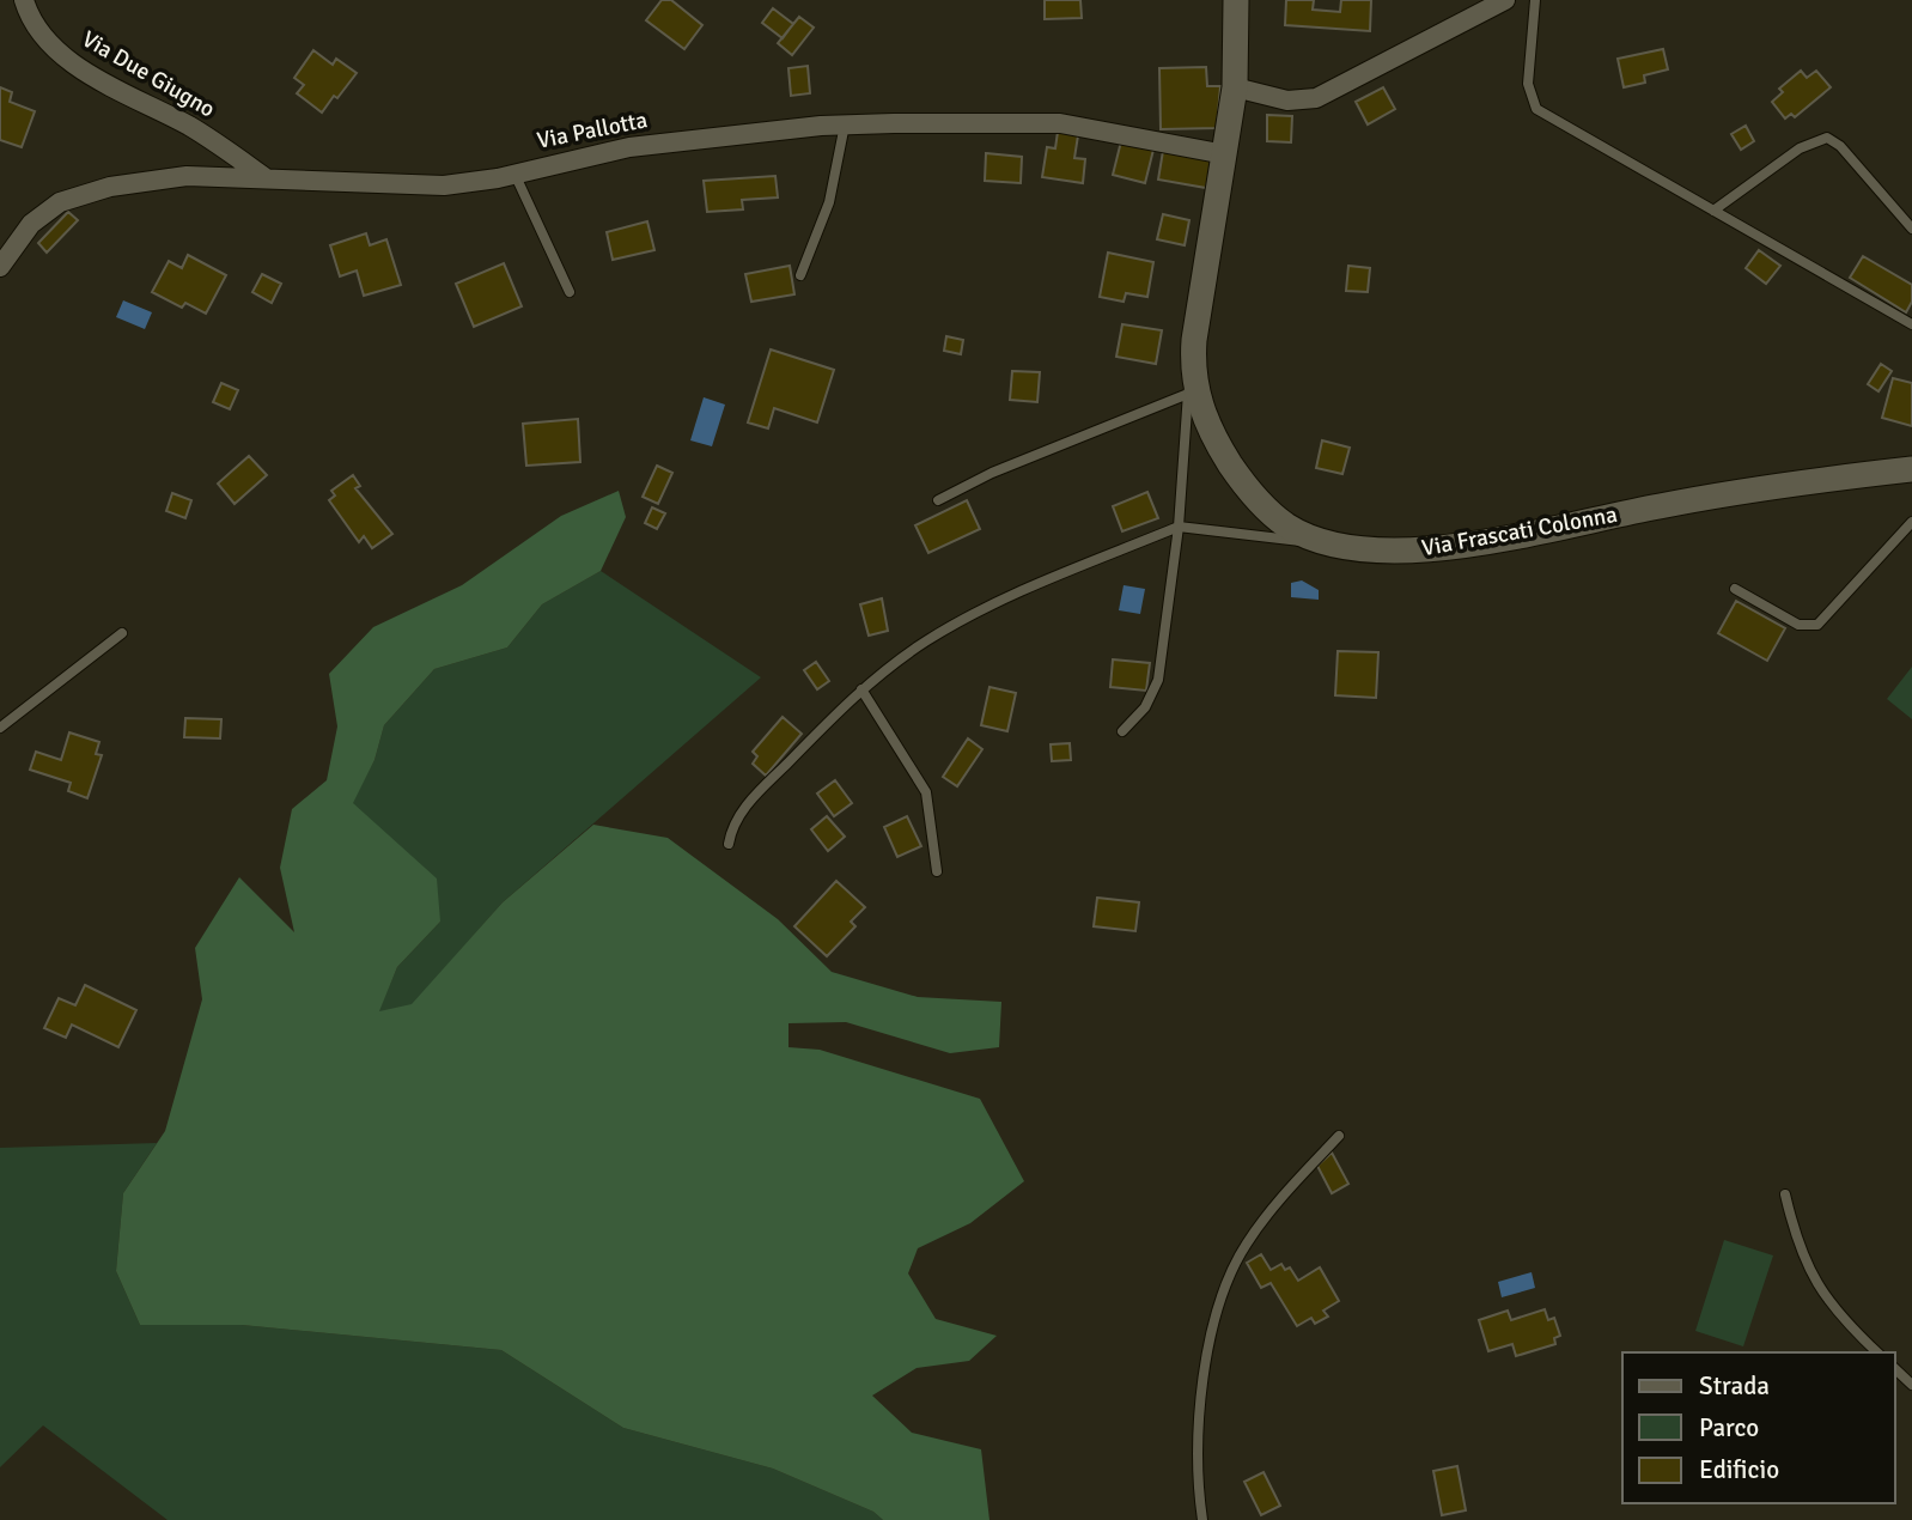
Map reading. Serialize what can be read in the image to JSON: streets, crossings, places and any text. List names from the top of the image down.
{
  "streets": {
    "street": ["Via Due Giugno", "Via Pallotta", "Via Frascati Colonna"]
  },
  "crossings": [
    ["Via Due Giugno", "Via Pallotta"],
    ["Via Pallotta", "Via Frascati Colonna"]
  ],
  "legend": ["Strada", "Parco", "Edificio"]
}
